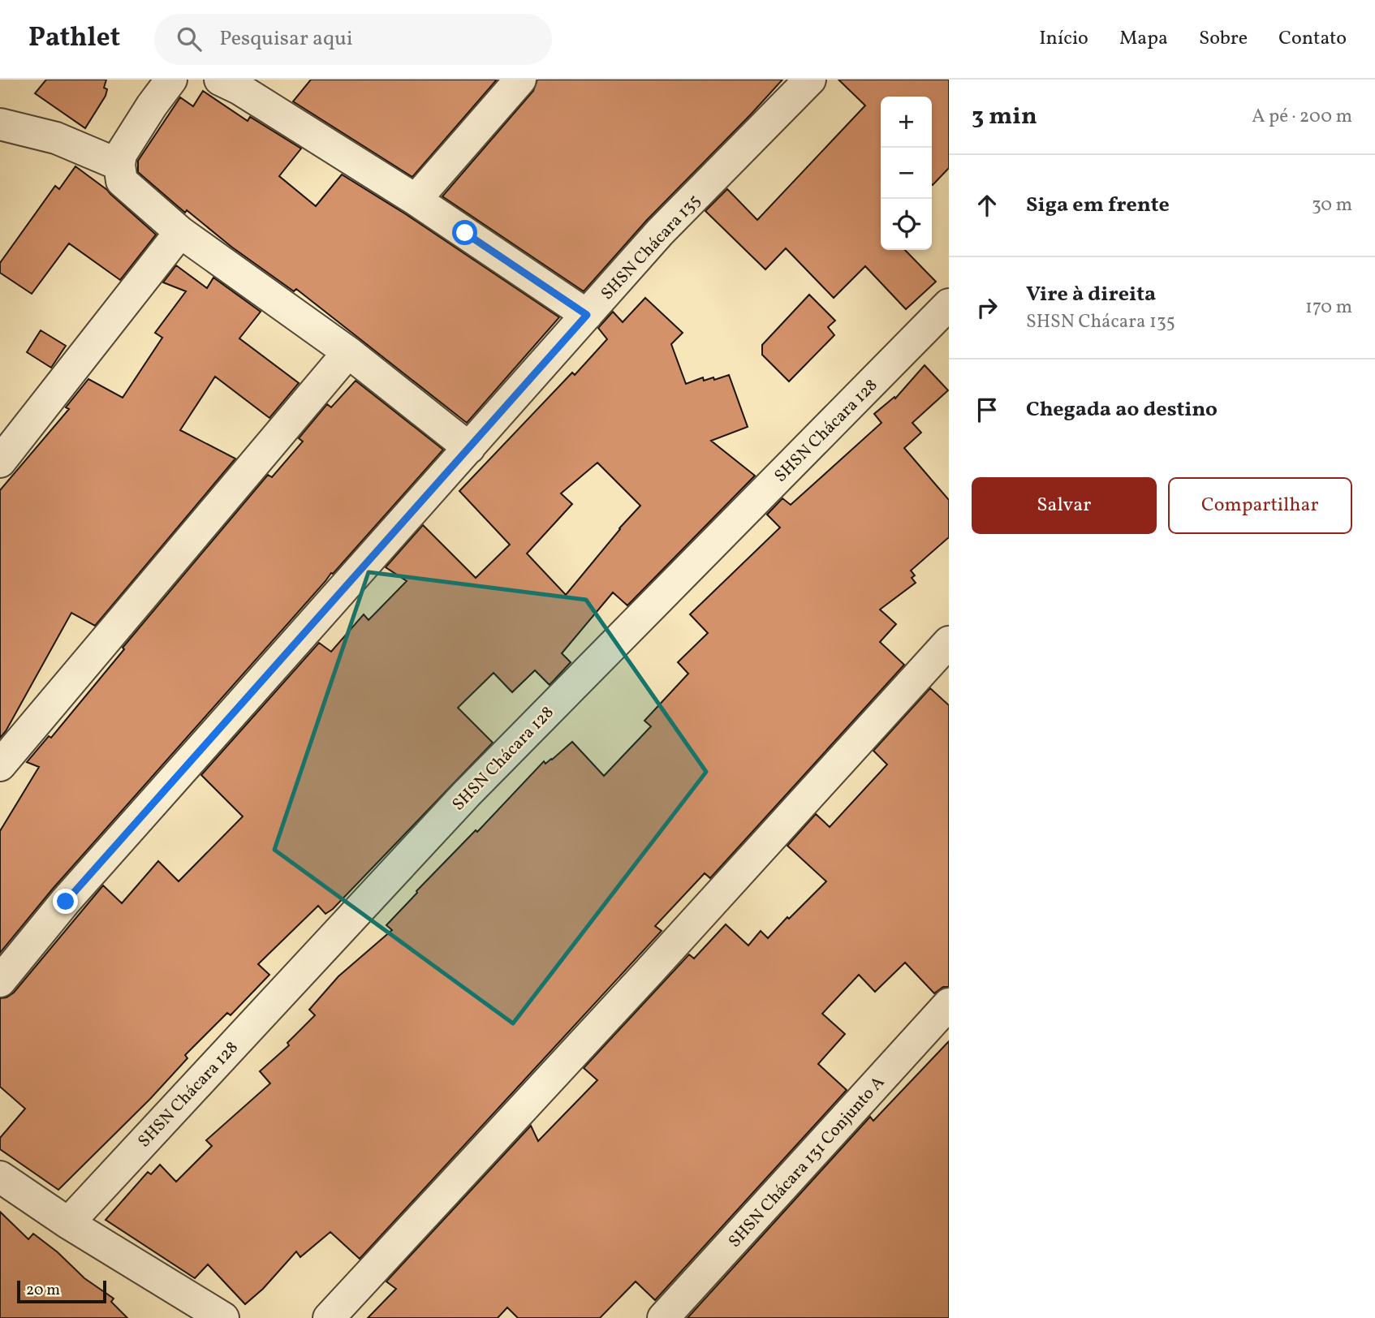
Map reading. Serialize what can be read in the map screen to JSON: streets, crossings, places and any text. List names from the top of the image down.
{
  "streets": {
    "street": ["SHSN Chácara 135", "SHSN Chácara 128", "SHSN Chácara 131 Conjunto A"]
  },
  "scale_bar": "20 m",
  "page": {
    "header": "Pathlet",
    "search": "Pesquisar aqui",
    "nav": [
      "Início",
      "Mapa",
      "Sobre",
      "Contato"
    ],
    "heading": ["3 min", "A pé · 200 m"],
    "map_buttons": ["+", "−"],
    "list": [
      ["Siga em frente", "30 m"],
      ["Vire à direita", "SHSN Chácara 135", "170 m"],
      "Chegada ao destino"
    ],
    "buttons": ["Salvar", "Compartilhar"],
    "scale": "20 m"
  }
}
